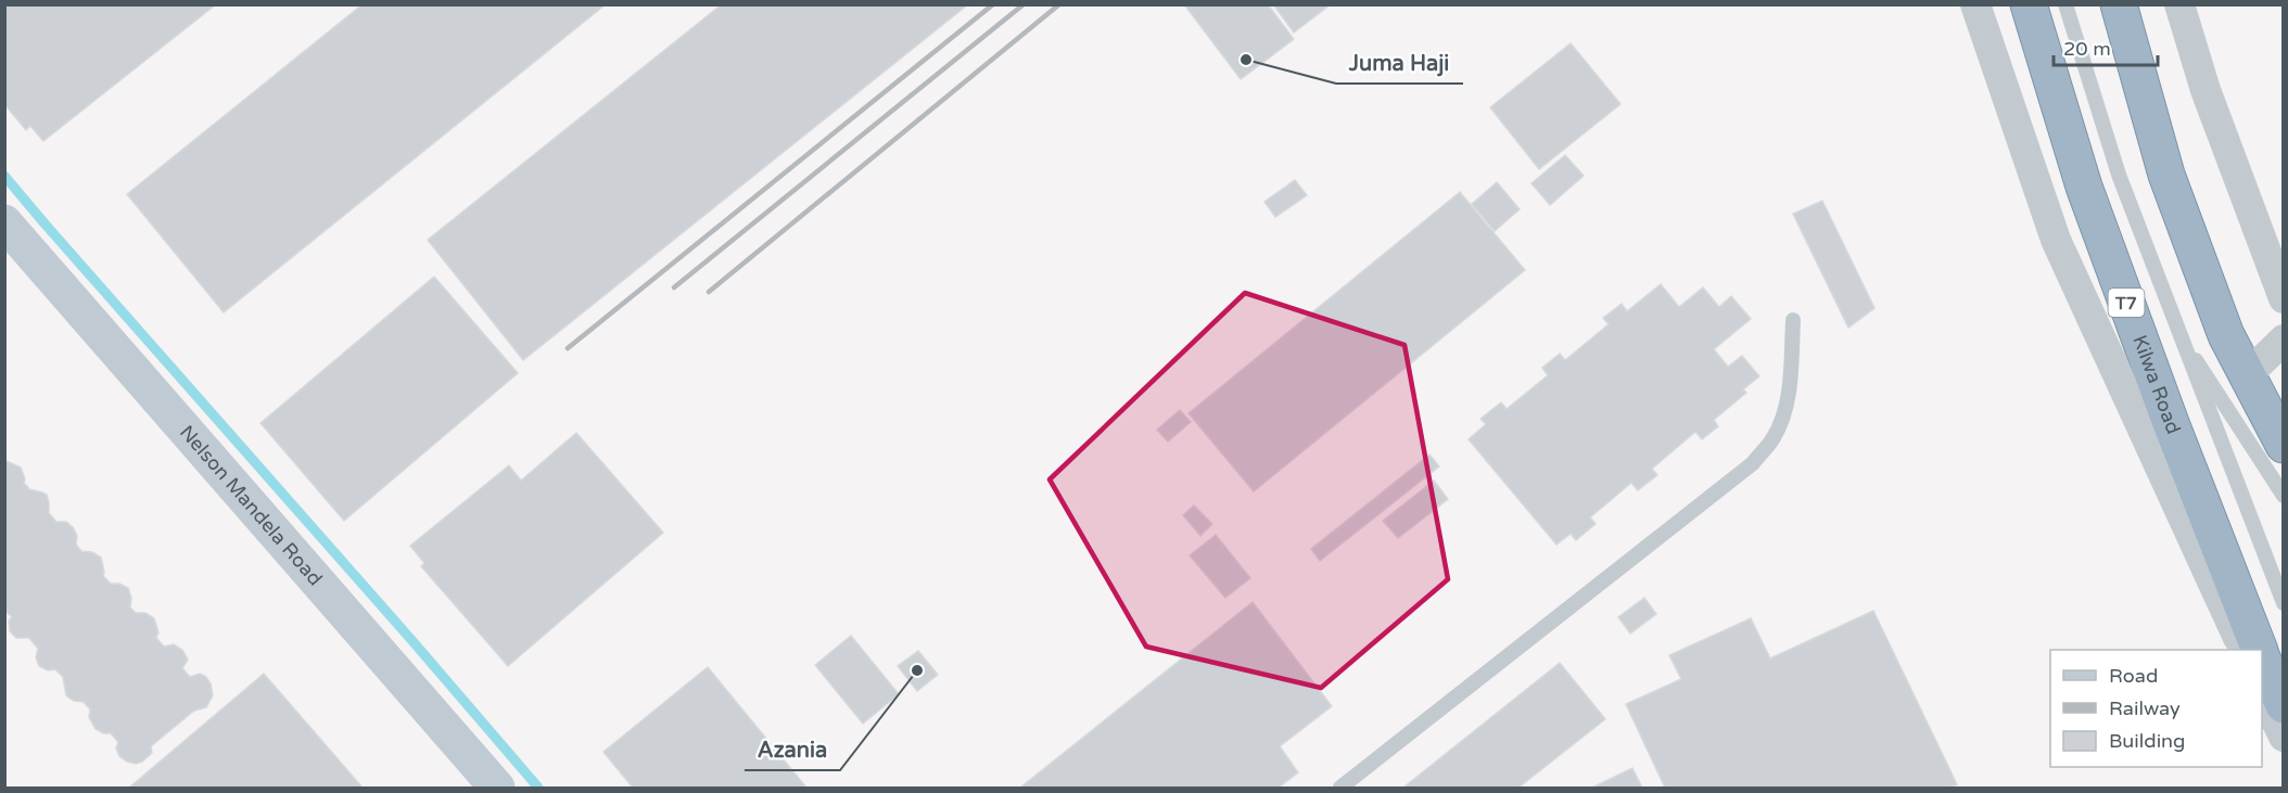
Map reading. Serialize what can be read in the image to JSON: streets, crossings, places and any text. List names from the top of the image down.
{
  "streets": {
    "highway": ["T7", "Kilwa Road"],
    "main road": ["Nelson Mandela Road"]
  },
  "places": ["Juma Haji", "Azania"],
  "legend": ["Road", "Railway", "Building"],
  "scale_bar": "20 m"
}
